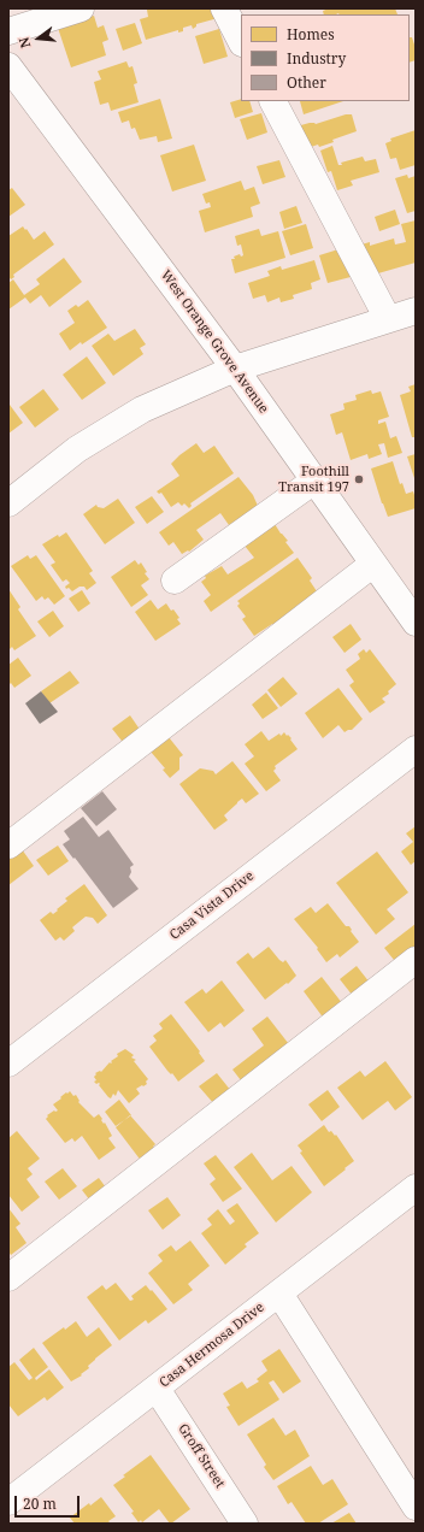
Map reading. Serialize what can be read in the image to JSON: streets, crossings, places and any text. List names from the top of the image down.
{
  "streets": {
    "street": [
      "West Orange Grove Avenue",
      "Casa Vista Drive",
      "Casa Hermosa Drive",
      "Groff Street"
    ]
  },
  "crossings": [
    ["Casa Hermosa Drive", "Groff Street"]
  ],
  "places": ["Foothill Transit 197"],
  "legend": ["Homes", "Industry", "Other"],
  "scale_bar": "20 m",
  "north": "left"
}
